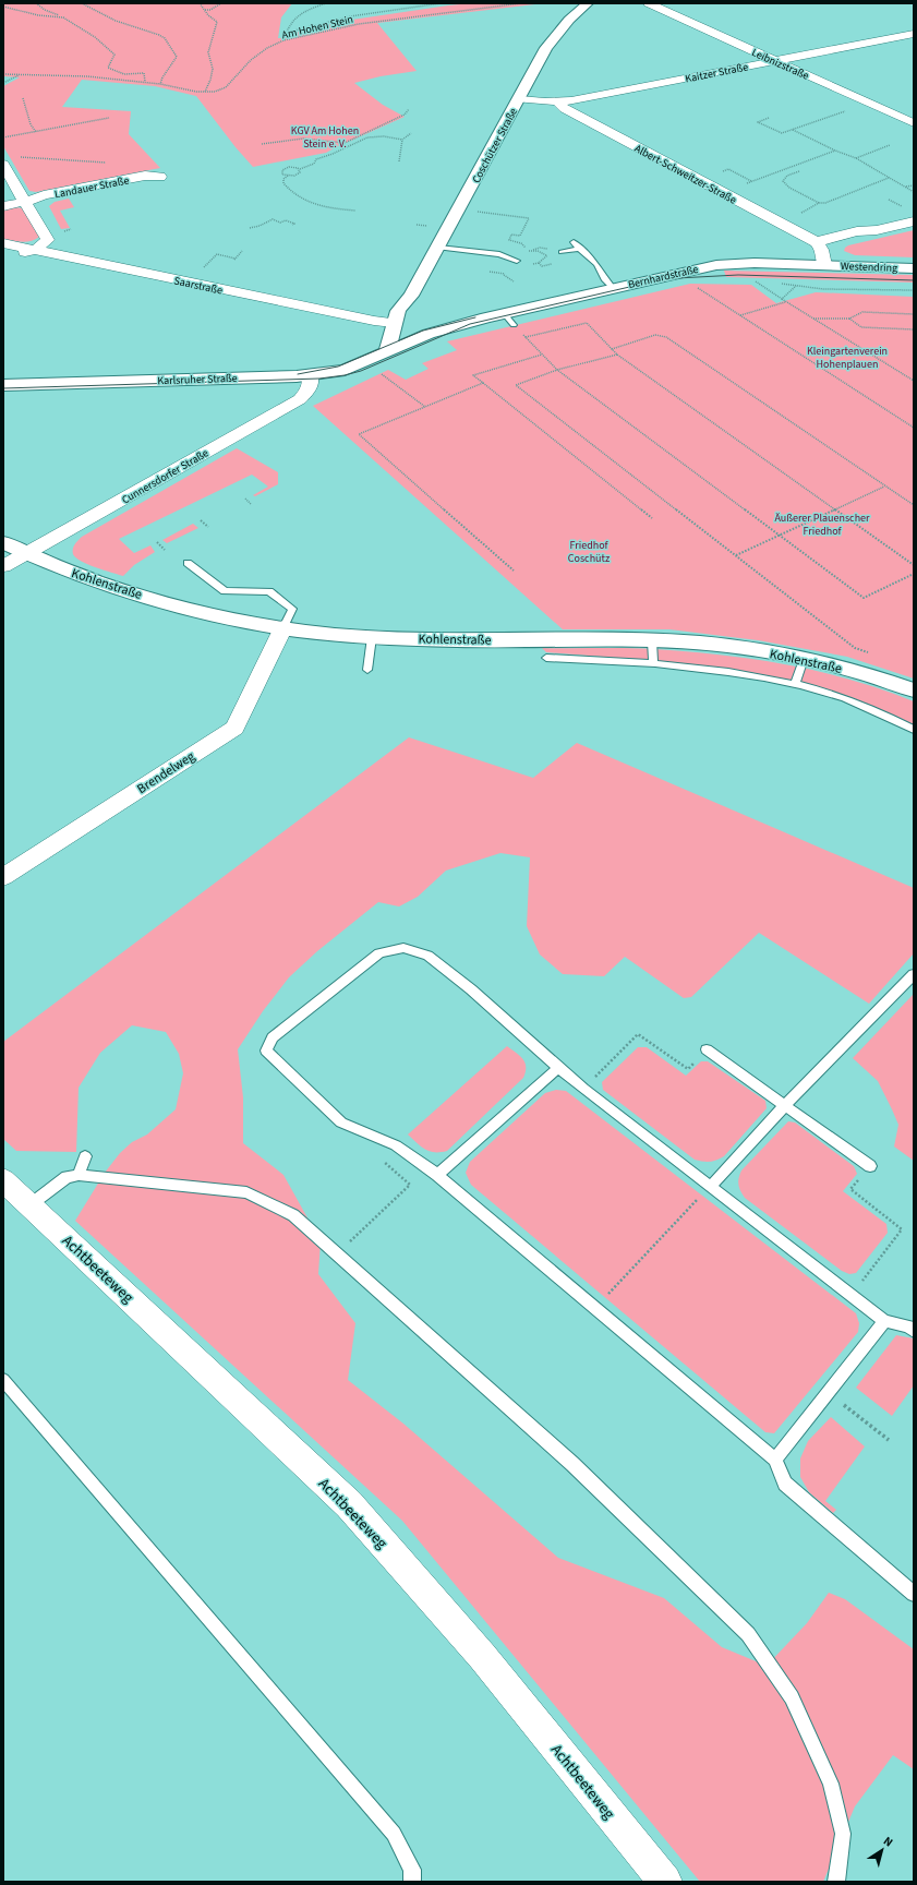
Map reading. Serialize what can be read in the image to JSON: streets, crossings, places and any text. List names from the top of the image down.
{
  "streets": {
    "street": [
      "Leibnizstraße",
      "Kaitzer Straße",
      "Coschützer Straße",
      "Albert-Schweitzer-Straße",
      "Landauer Straße",
      "Westendring",
      "Bernhardstraße",
      "Saarstraße",
      "Karlsruher Straße",
      "Cunnersdorfer Straße",
      "Kohlenstraße",
      "Brendelweg",
      "Achtbeeteweg"
    ],
    "path": ["Am Hohen Stein"]
  },
  "crossings": [
    ["Leibnizstraße", "Kaitzer Straße"],
    ["Kaitzer Straße", "Coschützer Straße"],
    ["Kaitzer Straße", "Albert-Schweitzer-Straße"],
    ["Coschützer Straße", "Bernhardstraße"],
    ["Coschützer Straße", "Saarstraße"],
    ["Coschützer Straße", "Karlsruher Straße"],
    ["Westendring", "Bernhardstraße"],
    ["Bernhardstraße", "Karlsruher Straße"],
    ["Karlsruher Straße", "Cunnersdorfer Straße"],
    ["Cunnersdorfer Straße", "Kohlenstraße"],
    ["Kohlenstraße", "Brendelweg"]
  ],
  "parks": [
    "KGV Am Hohen Stein e. V.",
    "Kleingartenverein Hohenplauen",
    "Äußerer Plauenscher Friedhof",
    "Friedhof Coschütz"
  ],
  "north": "top right"
}
